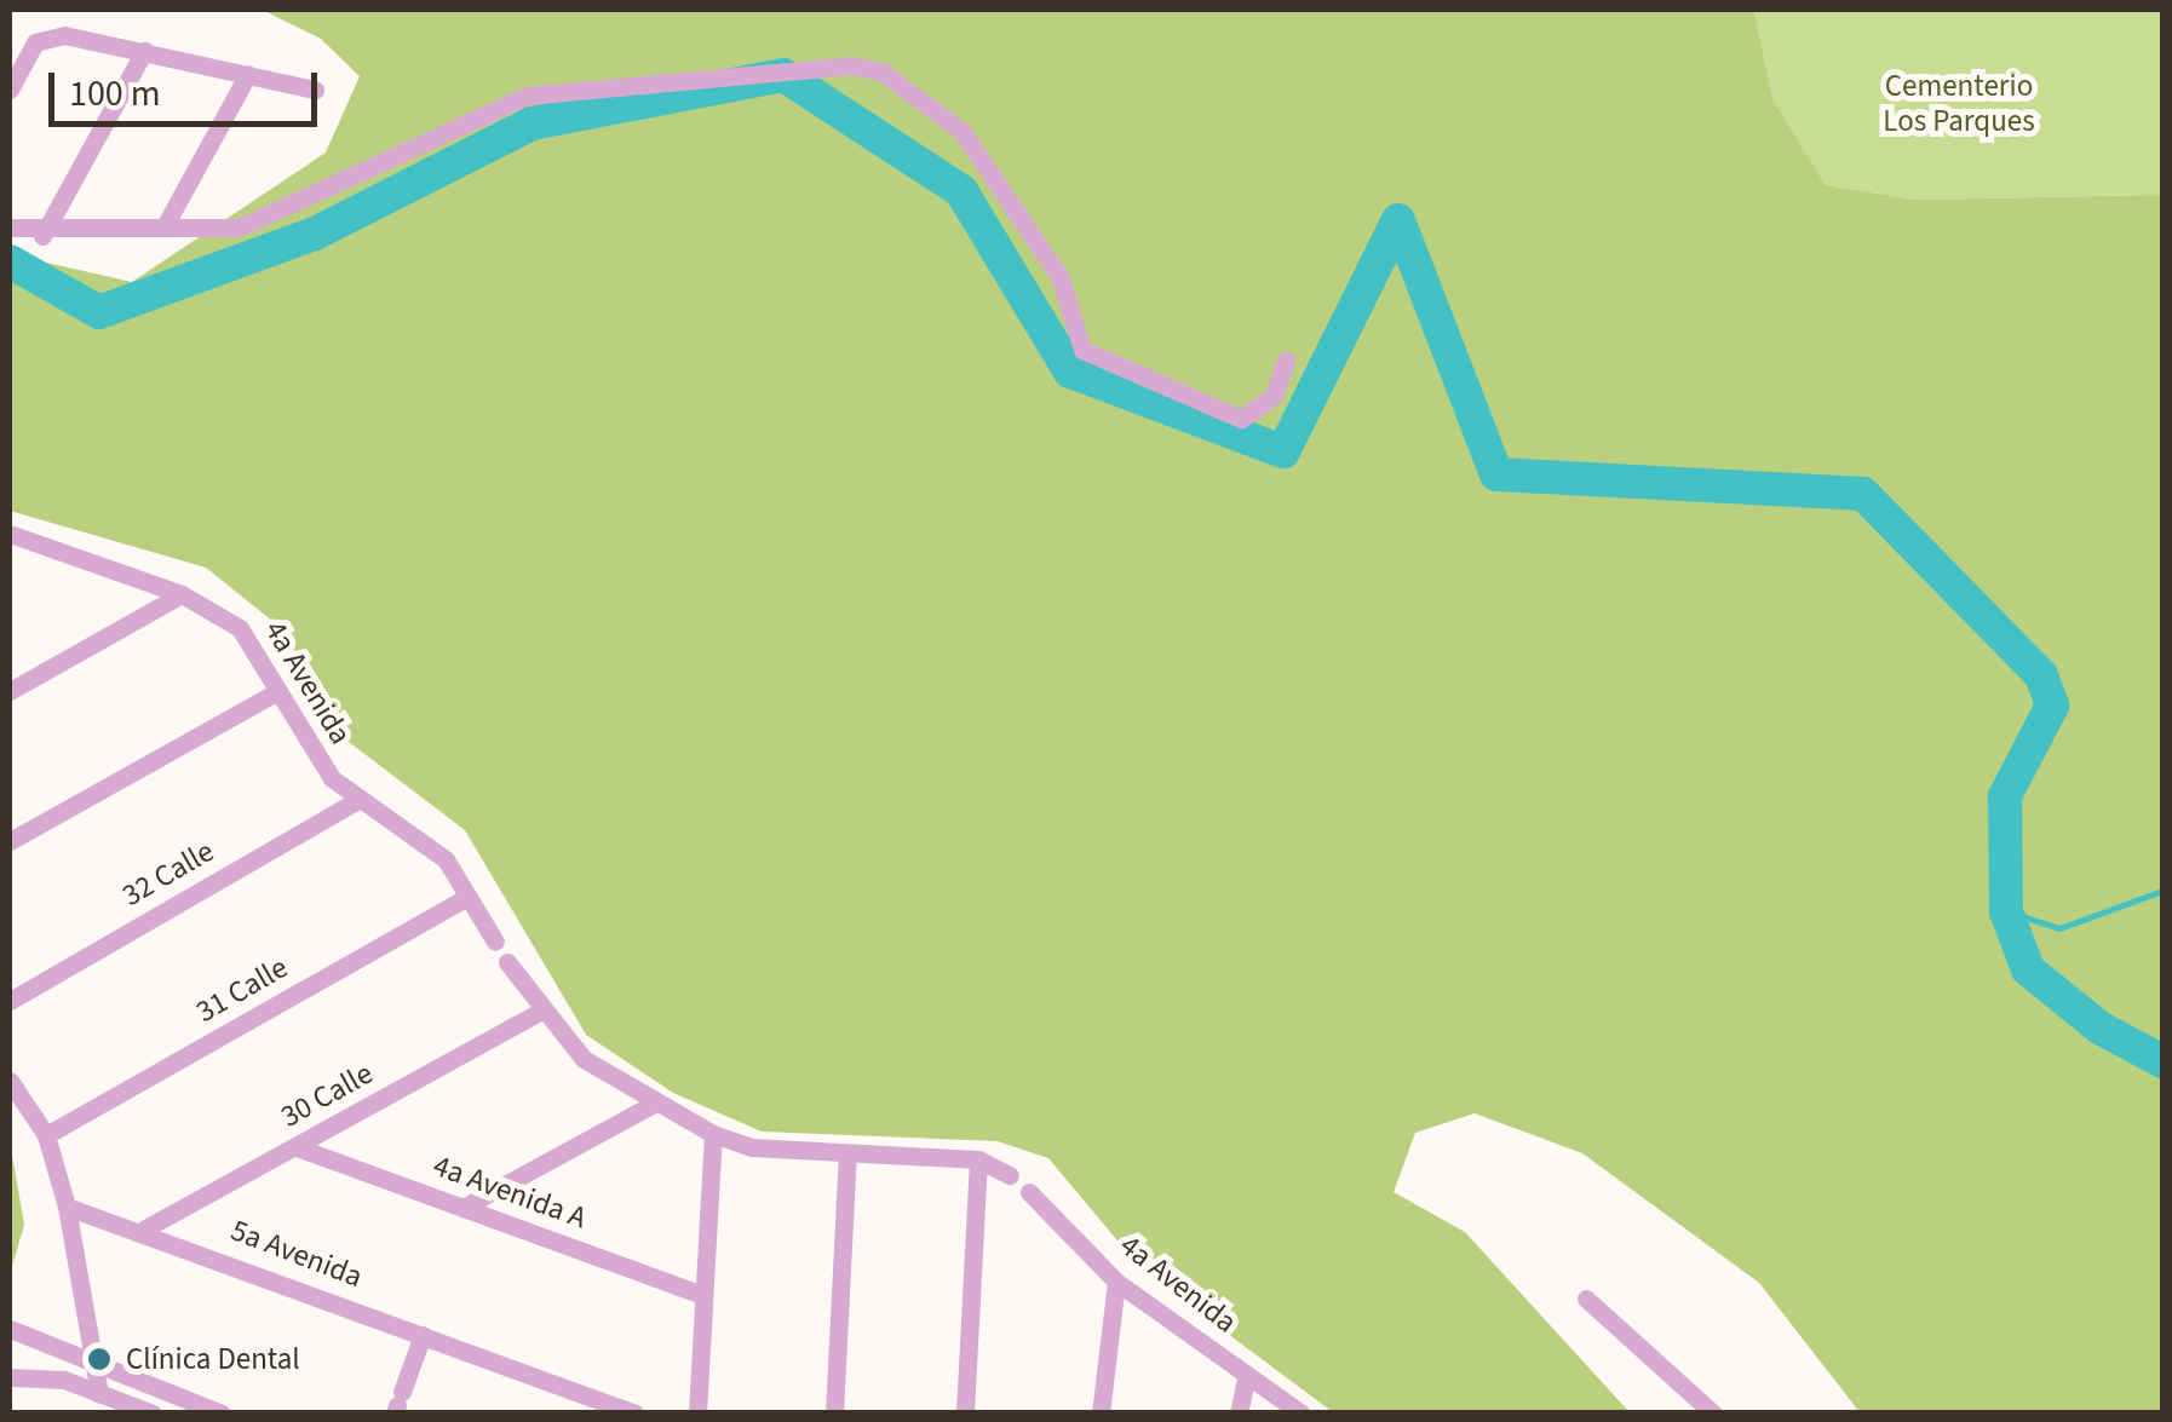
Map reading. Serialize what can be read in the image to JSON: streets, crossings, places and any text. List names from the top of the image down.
{
  "streets": {
    "street": [
      "4a Avenida",
      "32 Calle",
      "31 Calle",
      "30 Calle",
      "4a Avenida A",
      "5a Avenida"
    ]
  },
  "crossings": [
    ["4a Avenida", "32 Calle"],
    ["4a Avenida", "31 Calle"],
    ["30 Calle", "4a Avenida A"],
    ["30 Calle", "5a Avenida"]
  ],
  "parks": ["Cementerio Los Parques"],
  "places": ["Clínica Dental"],
  "scale_bar": "100 m"
}
